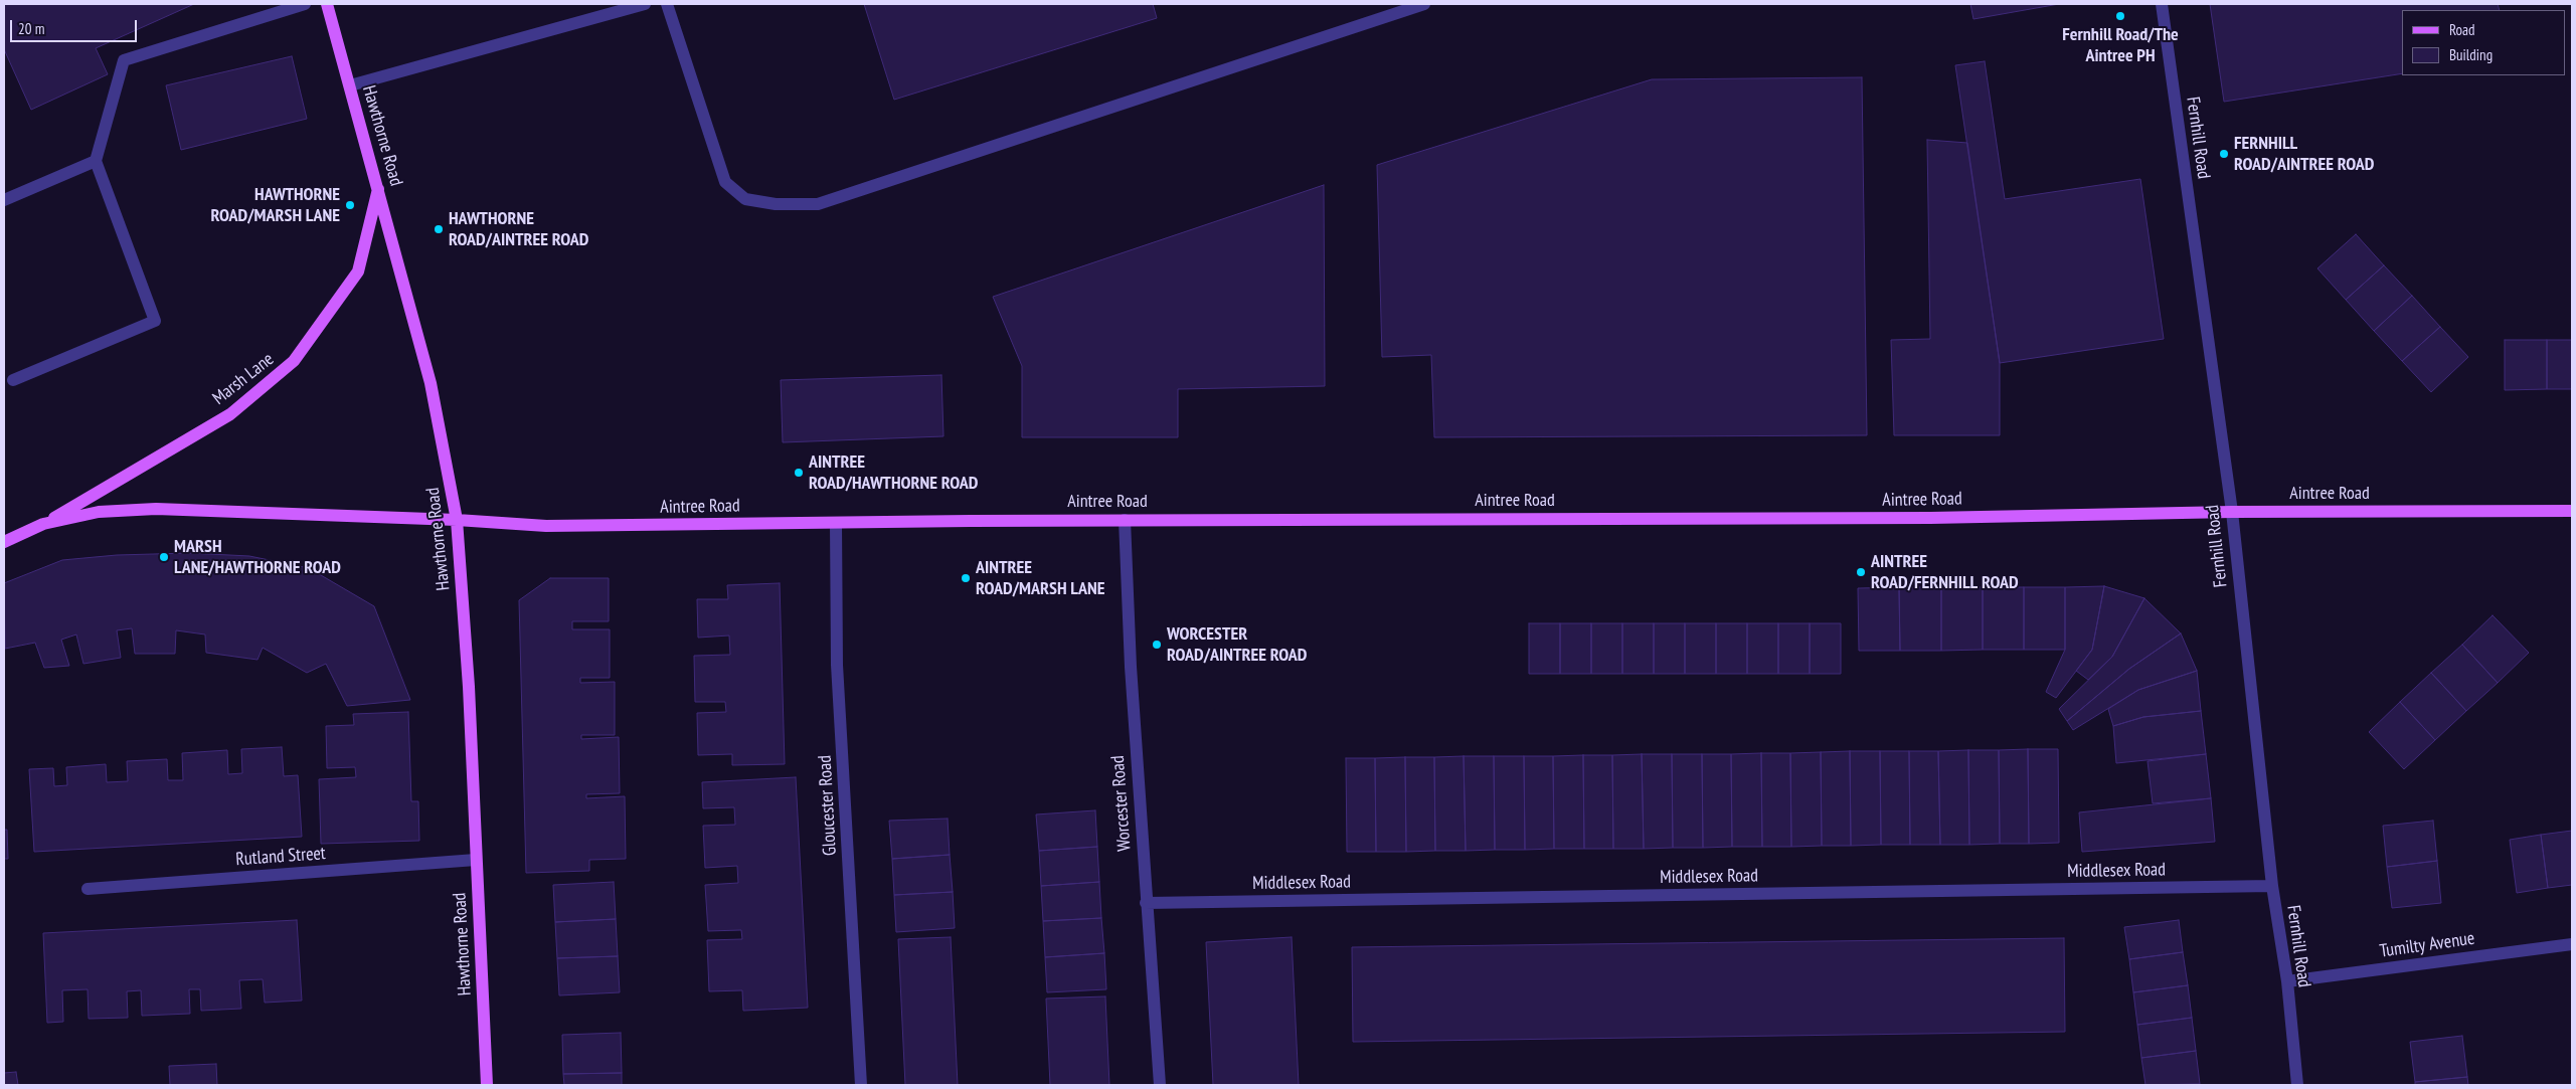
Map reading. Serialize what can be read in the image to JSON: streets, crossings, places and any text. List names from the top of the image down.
{
  "streets": {
    "main road": ["Hawthorne Road", "Marsh Lane", "Aintree Road"],
    "street": [
      "Fernhill Road",
      "Worcester Road",
      "Gloucester Road",
      "Rutland Street",
      "Middlesex Road",
      "Tumilty Avenue"
    ]
  },
  "crossings": [
    ["Hawthorne Road", "Marsh Lane"],
    ["Hawthorne Road", "Aintree Road"],
    ["Hawthorne Road", "Rutland Street"],
    ["Fernhill Road", "Aintree Road"],
    ["Fernhill Road", "Middlesex Road"],
    ["Fernhill Road", "Tumilty Avenue"],
    ["Marsh Lane", "Aintree Road"],
    ["Aintree Road", "Worcester Road"],
    ["Aintree Road", "Gloucester Road"],
    ["Worcester Road", "Middlesex Road"]
  ],
  "places": [
    "Fernhill Road/The Aintree PH",
    "FERNHILL ROAD/AINTREE ROAD",
    "HAWTHORNE ROAD/MARSH LANE",
    "HAWTHORNE ROAD/AINTREE ROAD",
    "AINTREE ROAD/HAWTHORNE ROAD",
    "MARSH LANE/HAWTHORNE ROAD",
    "AINTREE ROAD/FERNHILL ROAD",
    "AINTREE ROAD/MARSH LANE",
    "WORCESTER ROAD/AINTREE ROAD"
  ],
  "legend": ["Road", "Building"],
  "scale_bar": "20 m"
}
